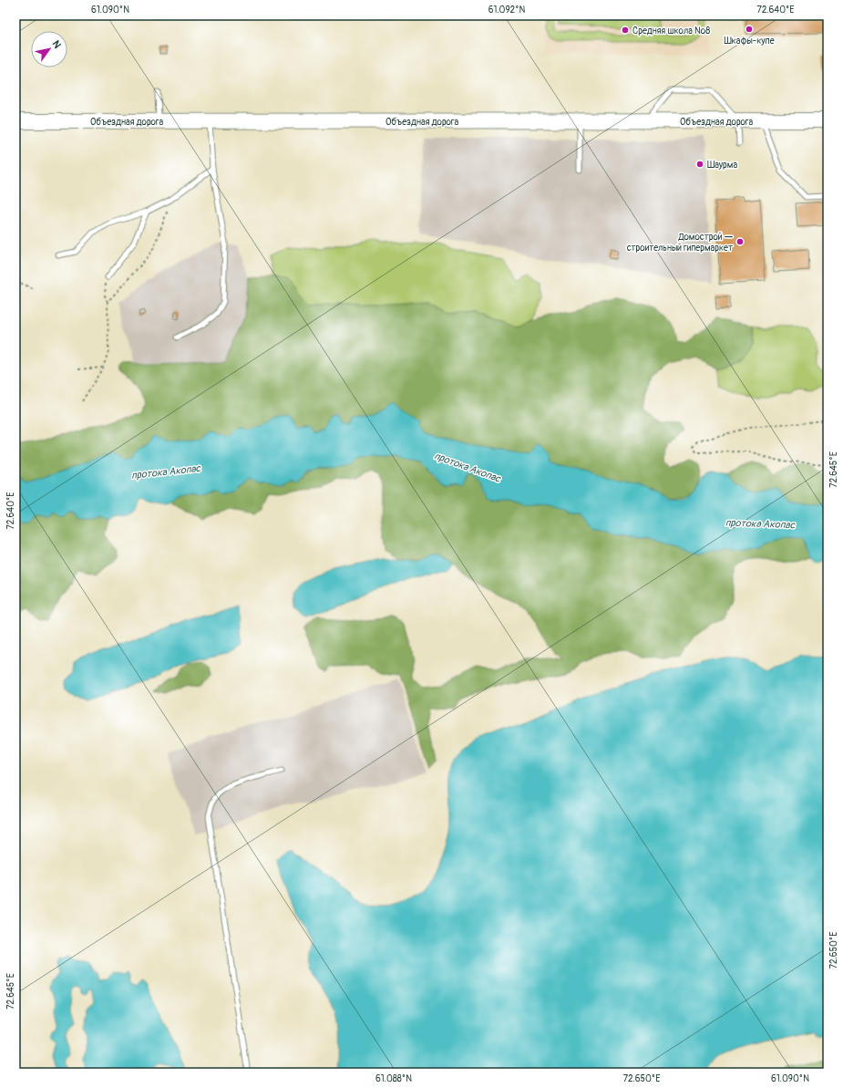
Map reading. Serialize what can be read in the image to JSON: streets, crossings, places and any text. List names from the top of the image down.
{
  "streets": {
    "main road": ["Объездная дорога"]
  },
  "water": ["протока Акопас"],
  "places": [
    "Шкафы-купе",
    "Средняя школа №8",
    "Шаурма",
    "Домострой — строительный гипермаркет"
  ],
  "north": "top right",
  "coordinates": [
    "61.090°N",
    "61.092°N",
    "72.640°E",
    "72.645°E",
    "72.650°E",
    "61.088°N"
  ]
}
